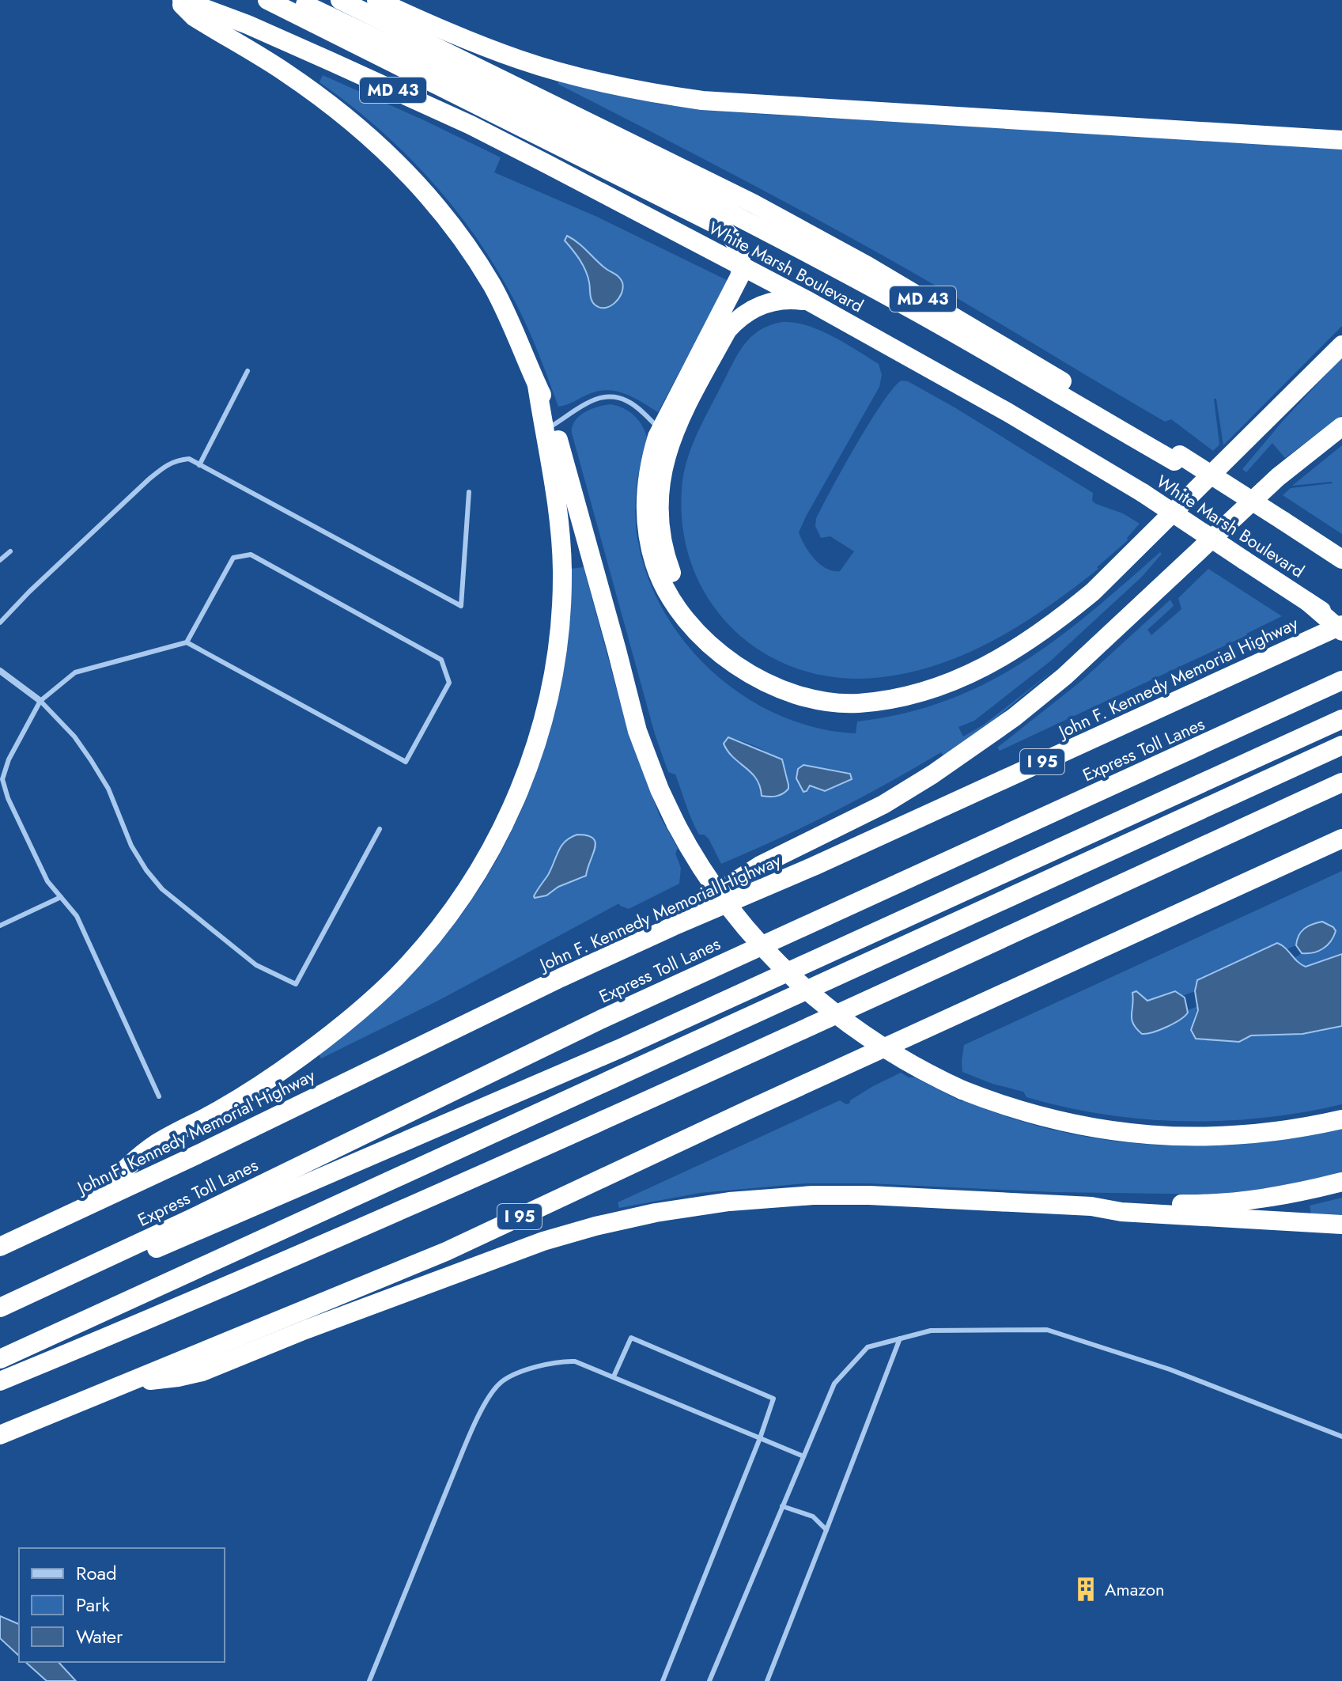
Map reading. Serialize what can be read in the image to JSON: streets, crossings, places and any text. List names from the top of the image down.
{
  "streets": {
    "highway": [
      "MD 43",
      "White Marsh Boulevard",
      "John F. Kennedy Memorial Highway",
      "Express Toll Lanes",
      "I 95"
    ]
  },
  "crossings": [
    ["White Marsh Boulevard", "John F. Kennedy Memorial Highway"]
  ],
  "places": {
    "building": ["Amazon"]
  },
  "legend": ["Road", "Park", "Water"]
}
